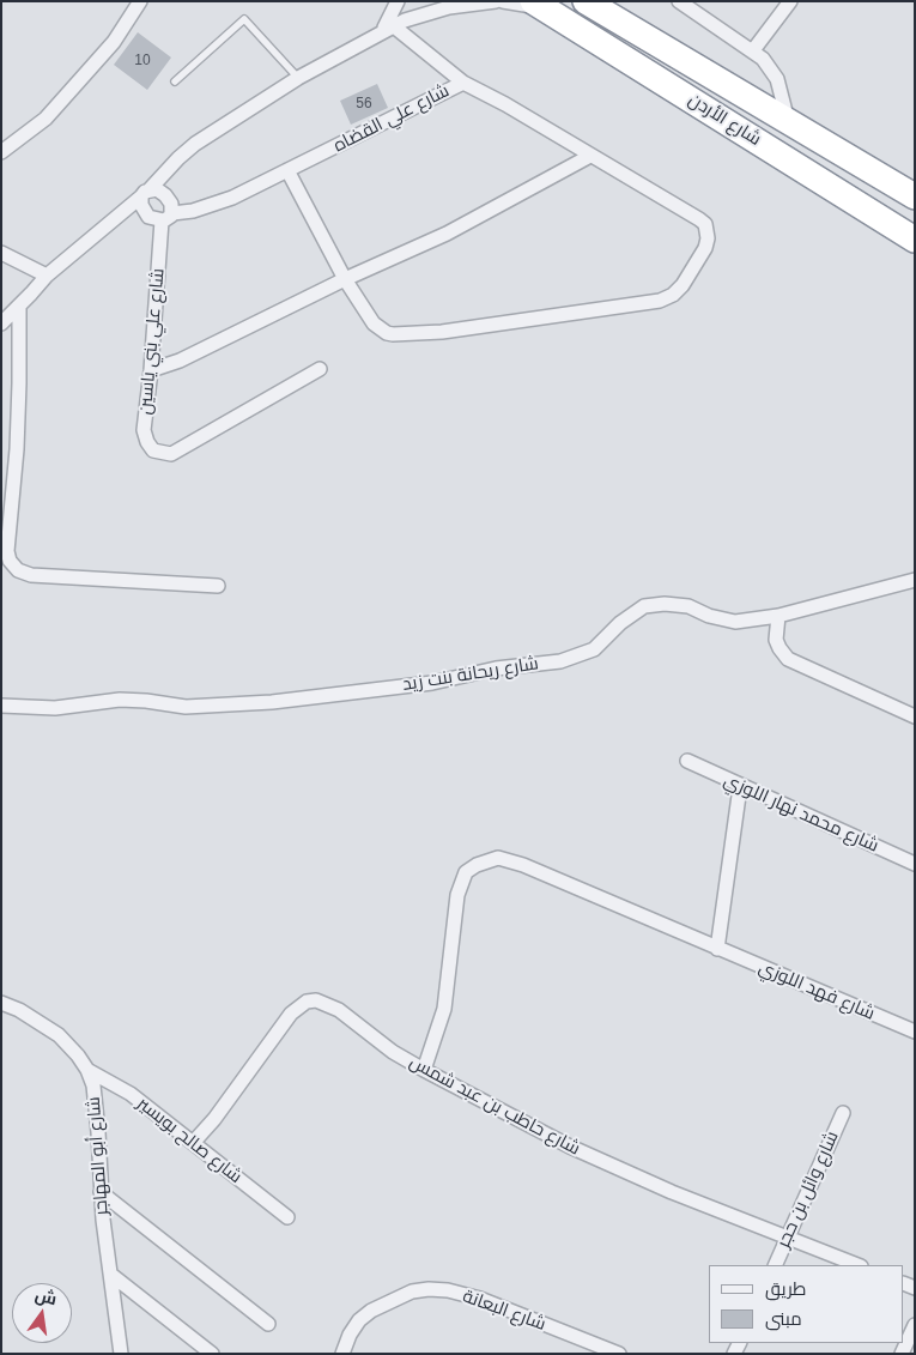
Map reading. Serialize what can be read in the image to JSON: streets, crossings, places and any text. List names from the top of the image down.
{
  "streets": {
    "highway": ["شارع الأردن"],
    "street": [
      "شارع علي القضاه",
      "شارع علي بني ياسين",
      "شارع ريحانة بنت زيد",
      "شارع محمد نهار اللوزي",
      "شارع فهد اللوزي",
      "شارع حاطب بن عبد شمس",
      "شارع صالح بويسير",
      "شارع أبو المهاجر",
      "شارع وائل بن حجر",
      "شارع البعانة"
    ]
  },
  "crossings": [
    ["شارع علي القضاه", "شارع علي بني ياسين"],
    ["شارع فهد اللوزي", "شارع حاطب بن عبد شمس"],
    ["شارع حاطب بن عبد شمس", "شارع صالح بويسير"],
    ["شارع حاطب بن عبد شمس", "شارع وائل بن حجر"],
    ["شارع صالح بويسير", "شارع أبو المهاجر"]
  ],
  "house_numbers": ["10", "56"],
  "legend": ["طريق", "مبنى"],
  "north": "top"
}
